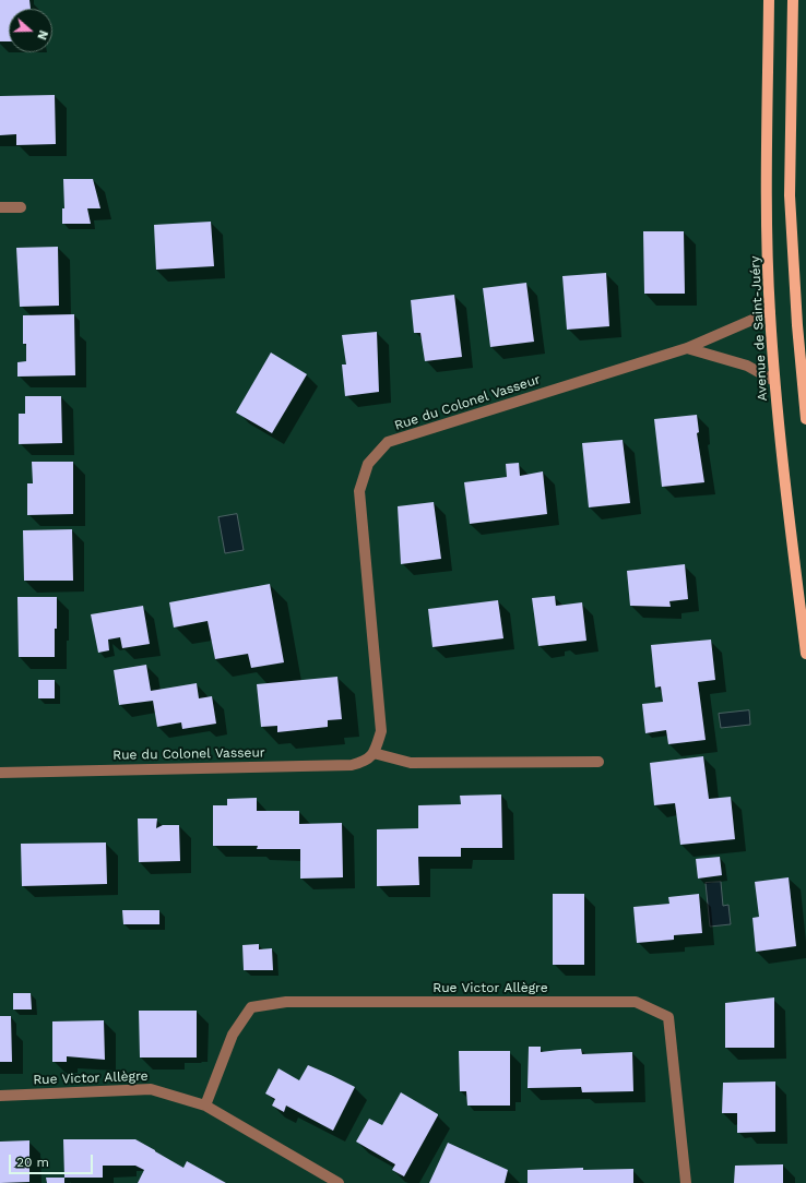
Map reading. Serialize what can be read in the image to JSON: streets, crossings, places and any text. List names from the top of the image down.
{
  "streets": {
    "main road": ["Avenue de Saint-Juéry"],
    "street": ["Rue du Colonel Vasseur", "Rue Victor Allègre"]
  },
  "crossings": [
    ["Avenue de Saint-Juéry", "Rue du Colonel Vasseur"]
  ],
  "scale_bar": "20 m",
  "north": "right"
}
